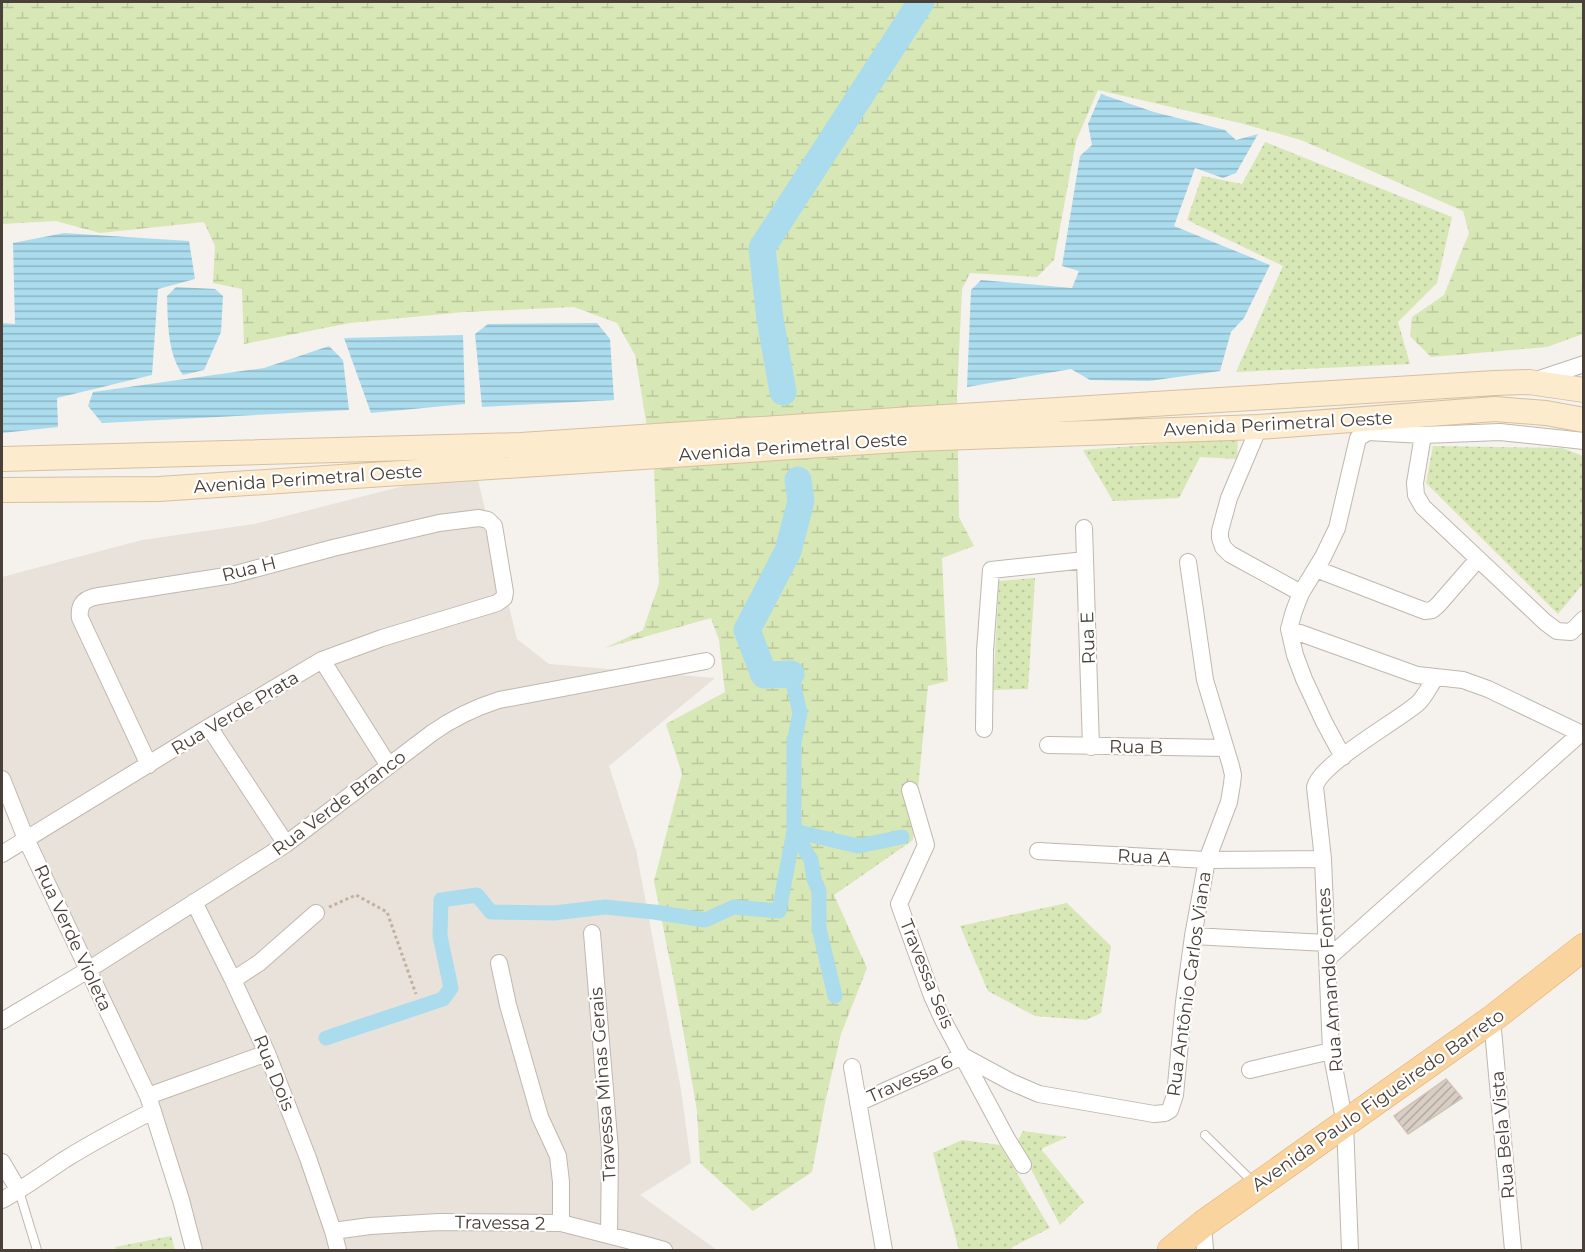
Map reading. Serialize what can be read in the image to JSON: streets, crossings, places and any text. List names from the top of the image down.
{
  "streets": {
    "main road": ["Avenida Perimetral Oeste", "Avenida Paulo Figueiredo Barreto"],
    "street": [
      "Rua H",
      "Rua E",
      "Rua Verde Prata",
      "Rua B",
      "Rua Verde Branco",
      "Rua A",
      "Rua Verde Violeta",
      "Travessa Seis",
      "Rua Amando Fontes",
      "Rua Antônio Carlos Viana",
      "Rua Dois",
      "Travessa 6",
      "Travessa Minas Gerais",
      "Rua Bela Vista",
      "Travessa 2"
    ]
  },
  "crossings": [
    ["Rua H", "Rua Verde Prata"],
    ["Rua E", "Rua B"],
    ["Rua Verde Prata", "Rua Verde Violeta"],
    ["Rua B", "Rua Antônio Carlos Viana"],
    ["Rua Verde Branco", "Rua Verde Violeta"],
    ["Rua Verde Branco", "Rua Dois"],
    ["Rua A", "Rua Amando Fontes"],
    ["Rua A", "Rua Antônio Carlos Viana"],
    ["Travessa Seis", "Rua Antônio Carlos Viana"],
    ["Travessa Seis", "Travessa 6"],
    ["Rua Amando Fontes", "Avenida Paulo Figueiredo Barreto"],
    ["Rua Antônio Carlos Viana", "Travessa 6"],
    ["Rua Dois", "Travessa 2"],
    ["Travessa Minas Gerais", "Travessa 2"],
    ["Avenida Paulo Figueiredo Barreto", "Rua Bela Vista"]
  ]
}
